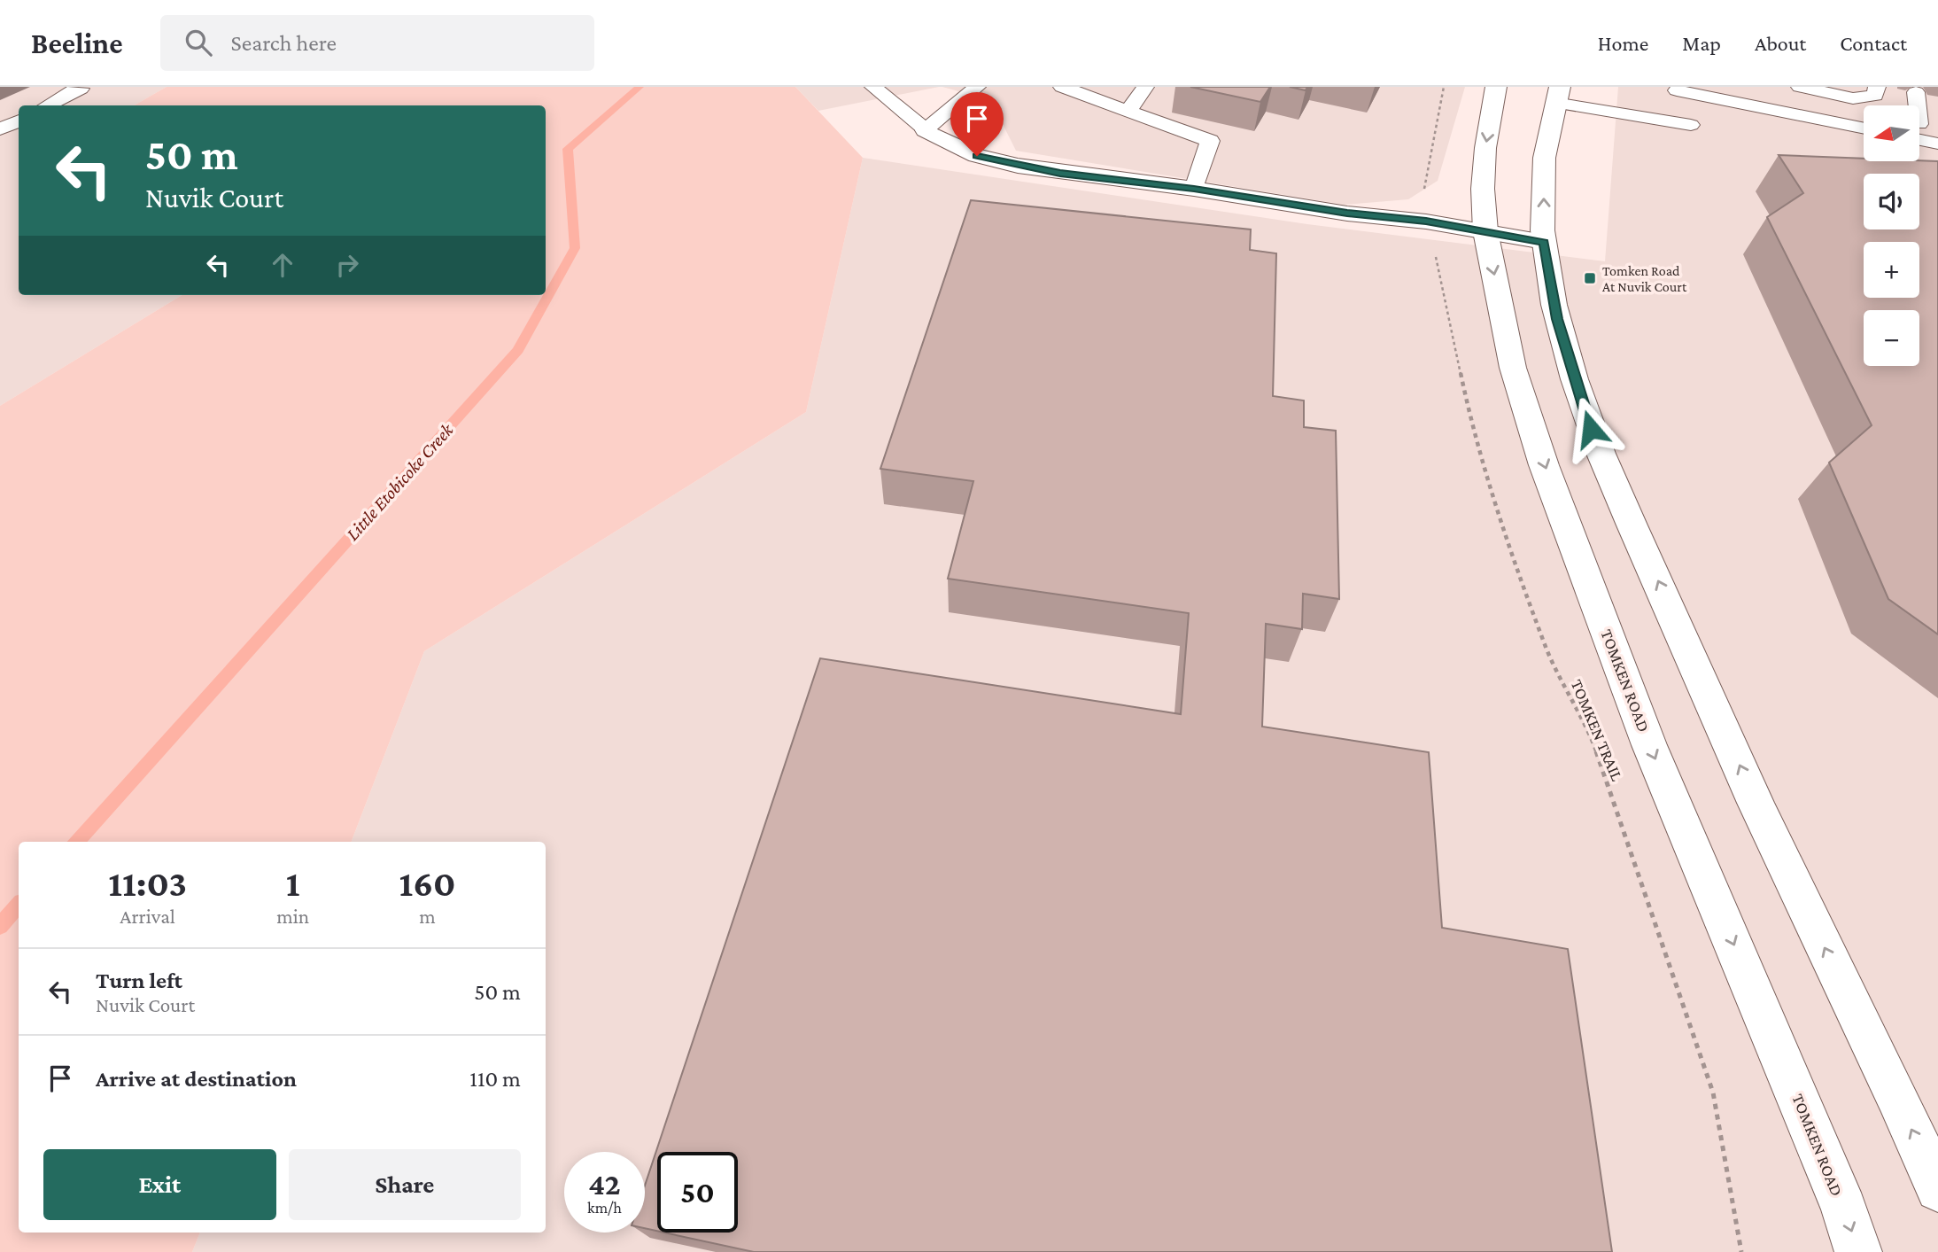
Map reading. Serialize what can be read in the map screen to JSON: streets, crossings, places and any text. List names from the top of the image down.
{
  "streets": {
    "main road": ["TOMKEN ROAD"],
    "path": ["TOMKEN TRAIL"]
  },
  "water": ["Little Etobicoke Creek"],
  "places": {
    "transit": ["Tomken Road At Nuvik Court"]
  },
  "north": "left",
  "page": {
    "header": "Beeline",
    "search": "Search here",
    "nav": [
      "Home",
      "Map",
      "About",
      "Contact"
    ],
    "map_buttons": ["+", "−"],
    "turn": ["50 m", "Nuvik Court"],
    "eta": [
      "11:03",
      "Arrival",
      "1",
      "min",
      "160",
      "m"
    ],
    "list": [
      {
        "name": "Turn left",
        "note": "Nuvik Court",
        "value": "50 m"
      },
      {
        "name": "Arrive at destination",
        "value": "110 m"
      }
    ],
    "buttons": ["Exit", "Share"],
    "speed": "42 km/h",
    "limit": "50"
  }
}
